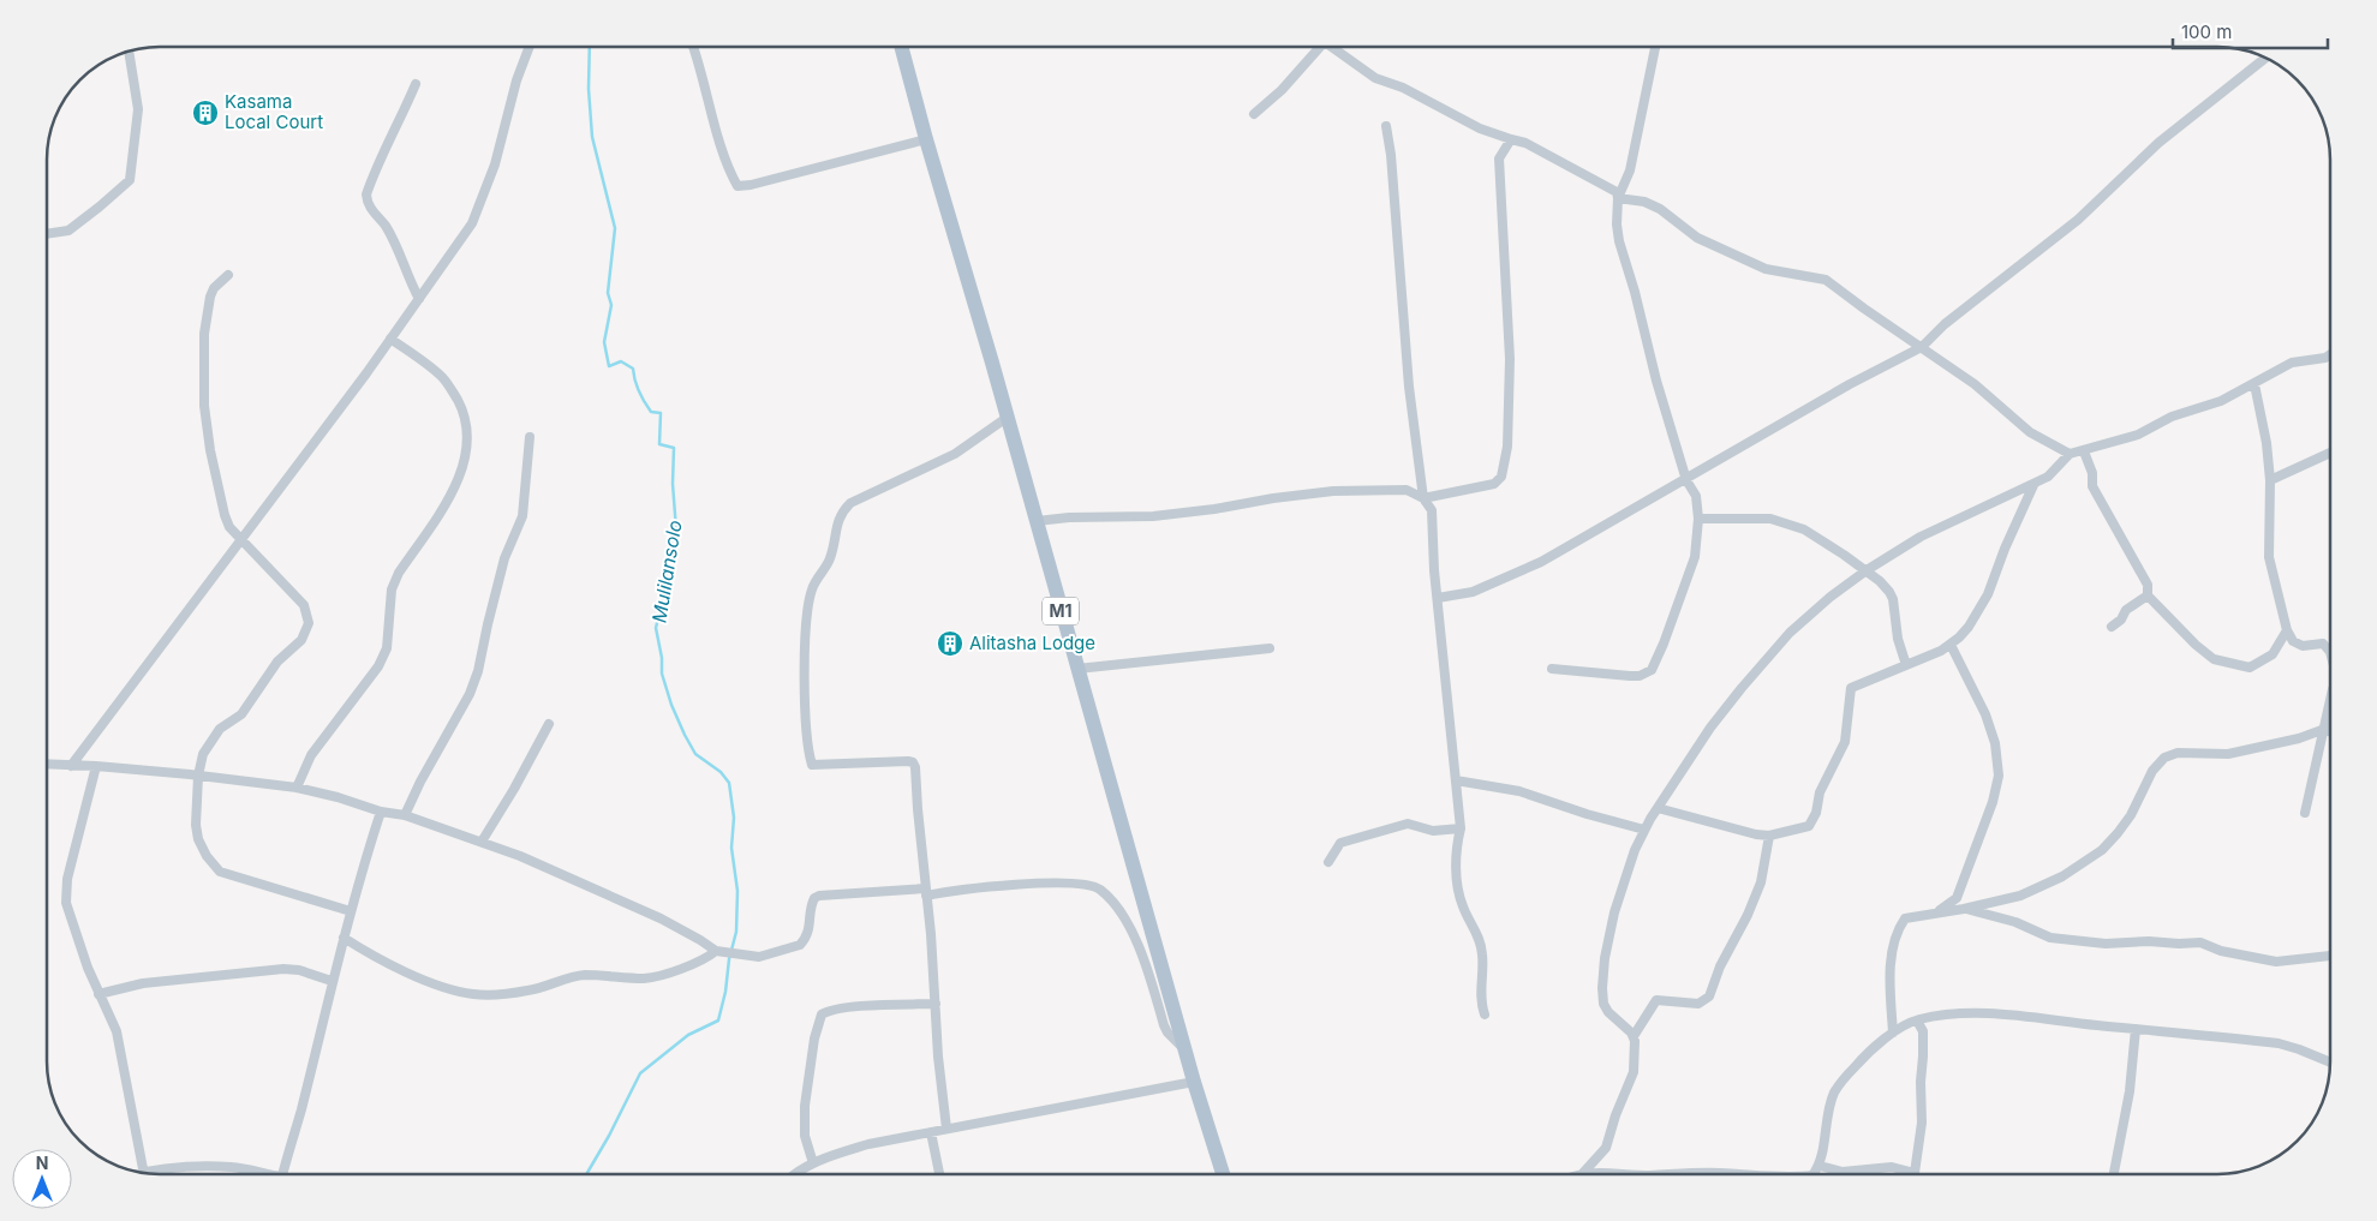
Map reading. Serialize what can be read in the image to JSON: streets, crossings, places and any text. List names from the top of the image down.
{
  "streets": {
    "main road": ["M1"]
  },
  "water": ["Mulilansolo"],
  "places": {
    "building": ["Kasama Local Court", "Alitasha Lodge"]
  },
  "scale_bar": "100 m",
  "north": "top"
}
